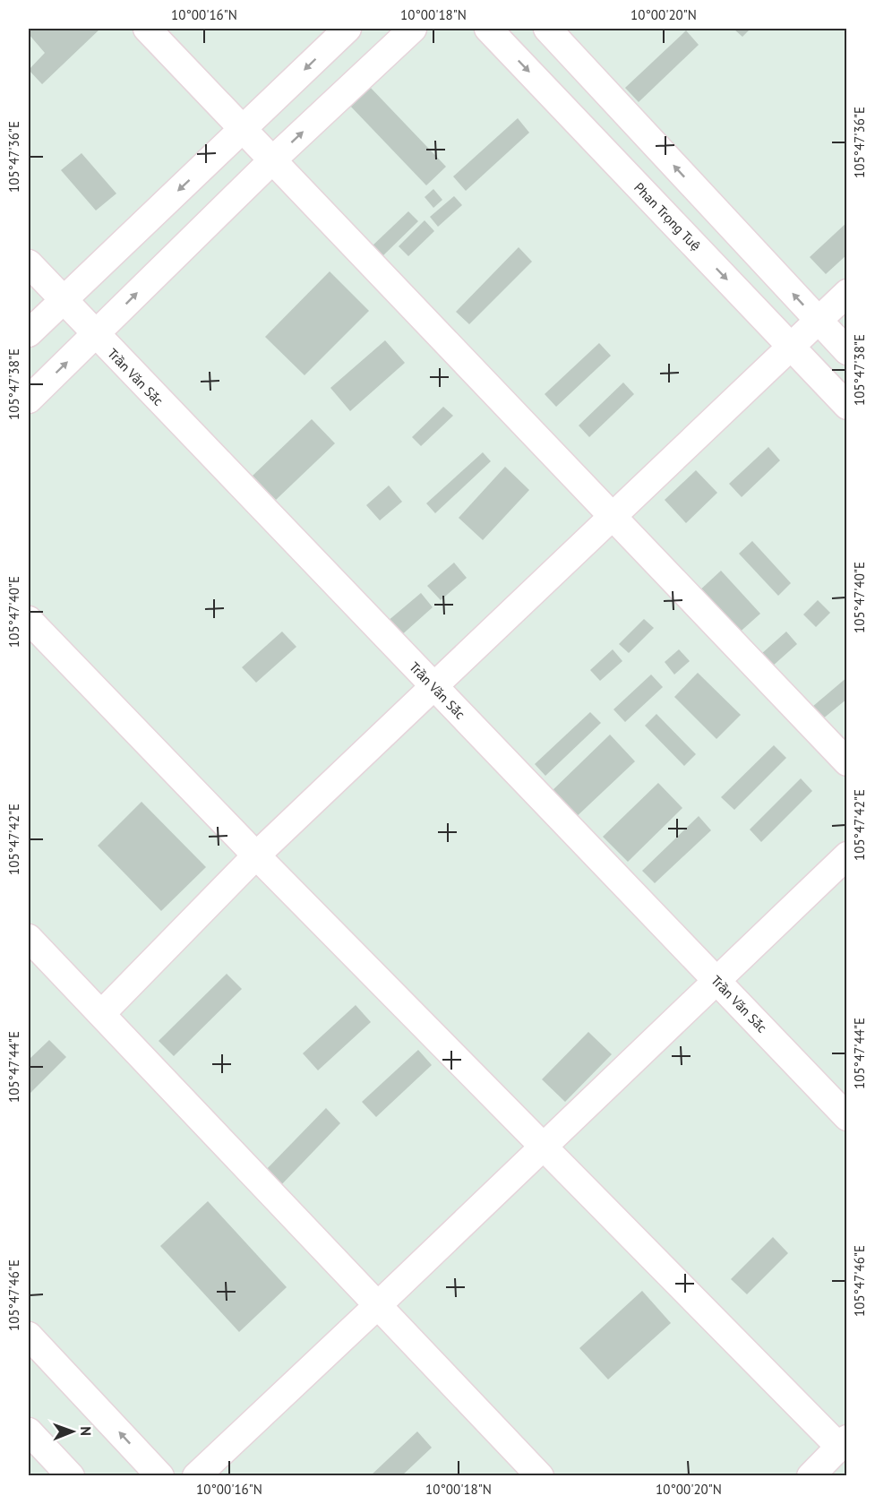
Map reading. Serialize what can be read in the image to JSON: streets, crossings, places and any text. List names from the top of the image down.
{
  "streets": {
    "street": ["Phan Trọng Tuệ", "Trần Văn Sắc"]
  },
  "north": "right",
  "coordinates": [
    "10°00'16\"N",
    "10°00'18\"N",
    "10°00'20\"N",
    "105°47'36\"E",
    "105°47'38\"E",
    "105°47'40\"E",
    "105°47'42\"E",
    "105°47'44\"E",
    "105°47'46\"E"
  ]
}
